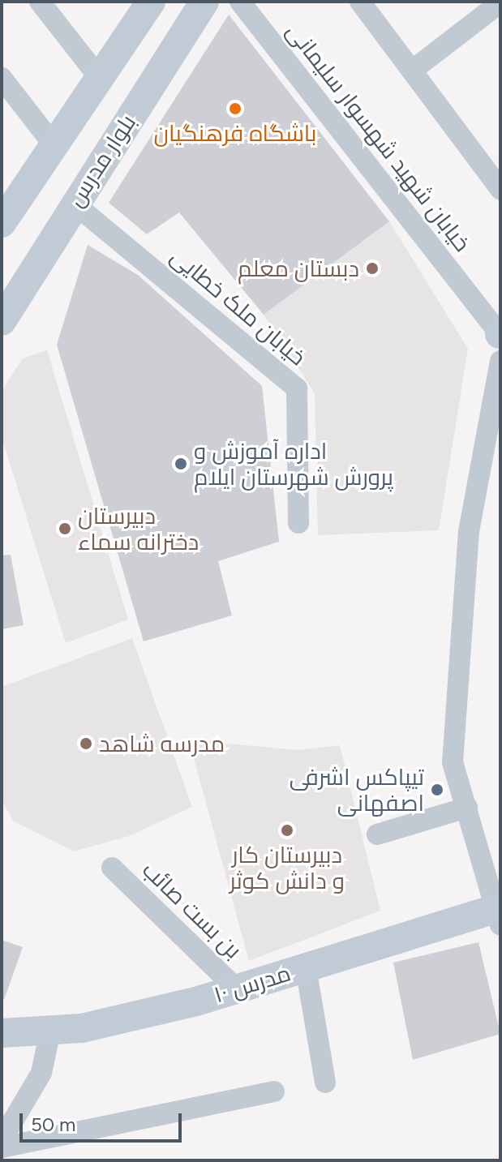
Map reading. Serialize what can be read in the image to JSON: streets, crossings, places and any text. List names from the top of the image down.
{
  "streets": {
    "main road": ["بلوار مدرس", "مدرس ۱۰"],
    "street": ["خیابان شهید شهسوار سلیمانی", "خیابان ملک خطایی", "بن بست صائب"]
  },
  "crossings": [
    ["بلوار مدرس", "خیابان ملک خطایی"],
    ["بن بست صائب", "مدرس ۱۰"]
  ],
  "places": [
    "باشگاه فرهنگیان",
    "دبستان معلم",
    "اداره آموزش و پرورش شهرستان ایلام",
    "دبیرستان دخترانه سماء",
    "مدرسه شاهد",
    "تیپاکس اشرفی اصفهانی",
    "دبیرستان کار و دانش کوثر"
  ],
  "scale_bar": "50 m"
}
